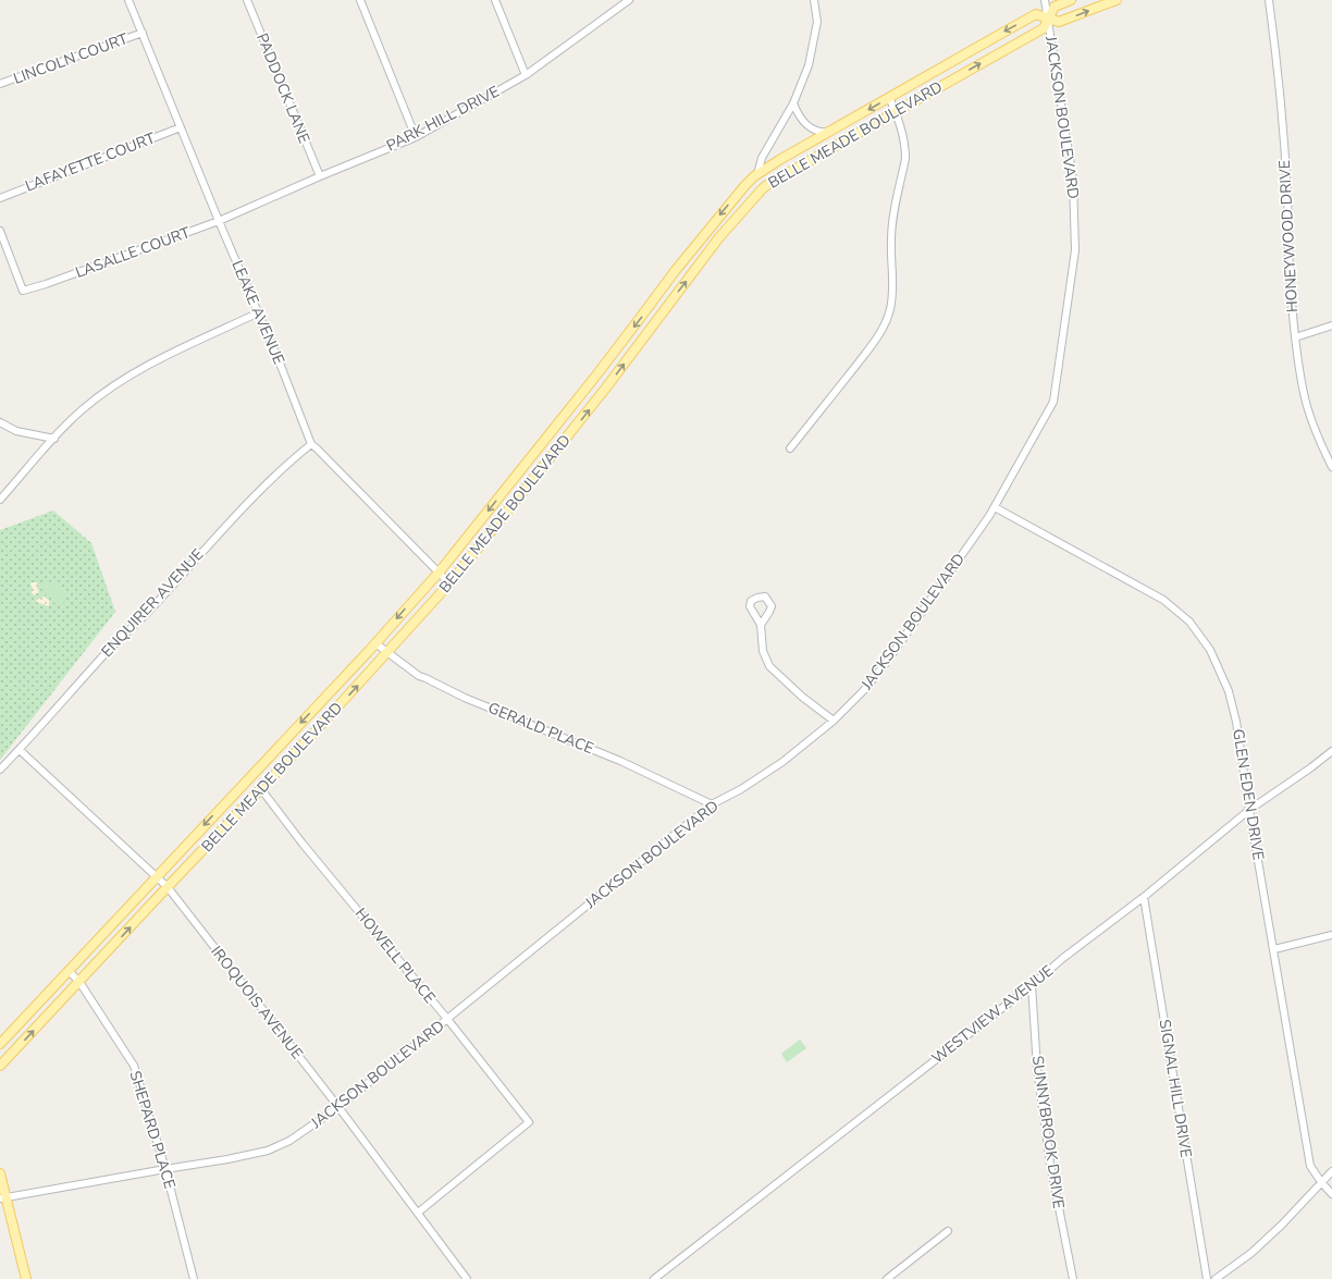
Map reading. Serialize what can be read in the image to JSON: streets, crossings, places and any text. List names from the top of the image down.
{
  "streets": {
    "main road": ["BELLE MEADE BOULEVARD"],
    "street": [
      "LINCOLN COURT",
      "PADDOCK LANE",
      "JACKSON BOULEVARD",
      "PARK HILL DRIVE",
      "LAFAYETTE COURT",
      "HONEYWOOD DRIVE",
      "LASALLE COURT",
      "LEAKE AVENUE",
      "ENQUIRER AVENUE",
      "GERALD PLACE",
      "GLEN EDEN DRIVE",
      "HOWELL PLACE",
      "IROQUOIS AVENUE",
      "WESTVIEW AVENUE",
      "SIGNAL HILL DRIVE",
      "SHEPARD PLACE",
      "SUNNYBROOK DRIVE"
    ]
  },
  "crossings": [
    ["LINCOLN COURT", "LEAKE AVENUE"],
    ["PADDOCK LANE", "PARK HILL DRIVE"],
    ["JACKSON BOULEVARD", "BELLE MEADE BOULEVARD"],
    ["JACKSON BOULEVARD", "GERALD PLACE"],
    ["JACKSON BOULEVARD", "GLEN EDEN DRIVE"],
    ["JACKSON BOULEVARD", "HOWELL PLACE"],
    ["JACKSON BOULEVARD", "IROQUOIS AVENUE"],
    ["JACKSON BOULEVARD", "SHEPARD PLACE"],
    ["PARK HILL DRIVE", "LASALLE COURT"],
    ["PARK HILL DRIVE", "LEAKE AVENUE"],
    ["BELLE MEADE BOULEVARD", "LEAKE AVENUE"],
    ["BELLE MEADE BOULEVARD", "GERALD PLACE"],
    ["BELLE MEADE BOULEVARD", "HOWELL PLACE"],
    ["BELLE MEADE BOULEVARD", "IROQUOIS AVENUE"],
    ["BELLE MEADE BOULEVARD", "SHEPARD PLACE"],
    ["LAFAYETTE COURT", "LEAKE AVENUE"],
    ["LASALLE COURT", "LEAKE AVENUE"],
    ["LEAKE AVENUE", "ENQUIRER AVENUE"],
    ["ENQUIRER AVENUE", "IROQUOIS AVENUE"],
    ["GLEN EDEN DRIVE", "WESTVIEW AVENUE"],
    ["HOWELL PLACE", "IROQUOIS AVENUE"],
    ["WESTVIEW AVENUE", "SIGNAL HILL DRIVE"],
    ["WESTVIEW AVENUE", "SUNNYBROOK DRIVE"]
  ]
}
